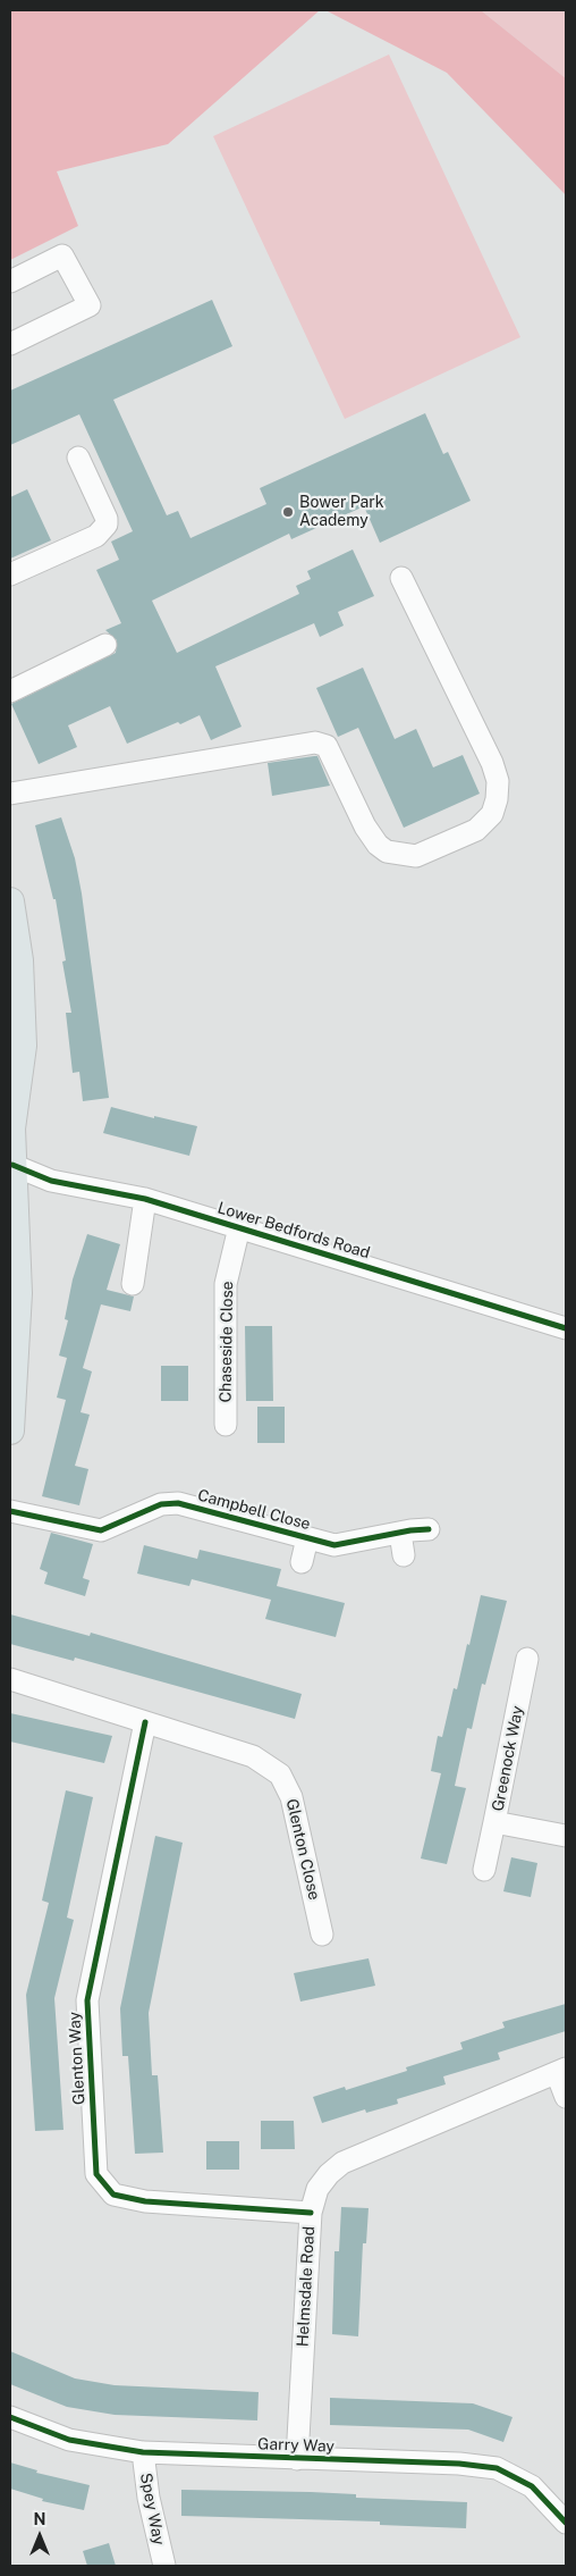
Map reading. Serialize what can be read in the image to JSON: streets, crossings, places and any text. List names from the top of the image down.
{
  "streets": {
    "street": [
      "Lower Bedfords Road",
      "Chaseside Close",
      "Campbell Close",
      "Greenock Way",
      "Glenton Close",
      "Glenton Way",
      "Helmsdale Road",
      "Garry Way",
      "Spey Way"
    ]
  },
  "crossings": [
    ["Lower Bedfords Road", "Chaseside Close"],
    ["Glenton Close", "Glenton Way"],
    ["Glenton Way", "Helmsdale Road"],
    ["Helmsdale Road", "Garry Way"],
    ["Garry Way", "Spey Way"]
  ],
  "places": ["Bower Park Academy"],
  "north": "top"
}
